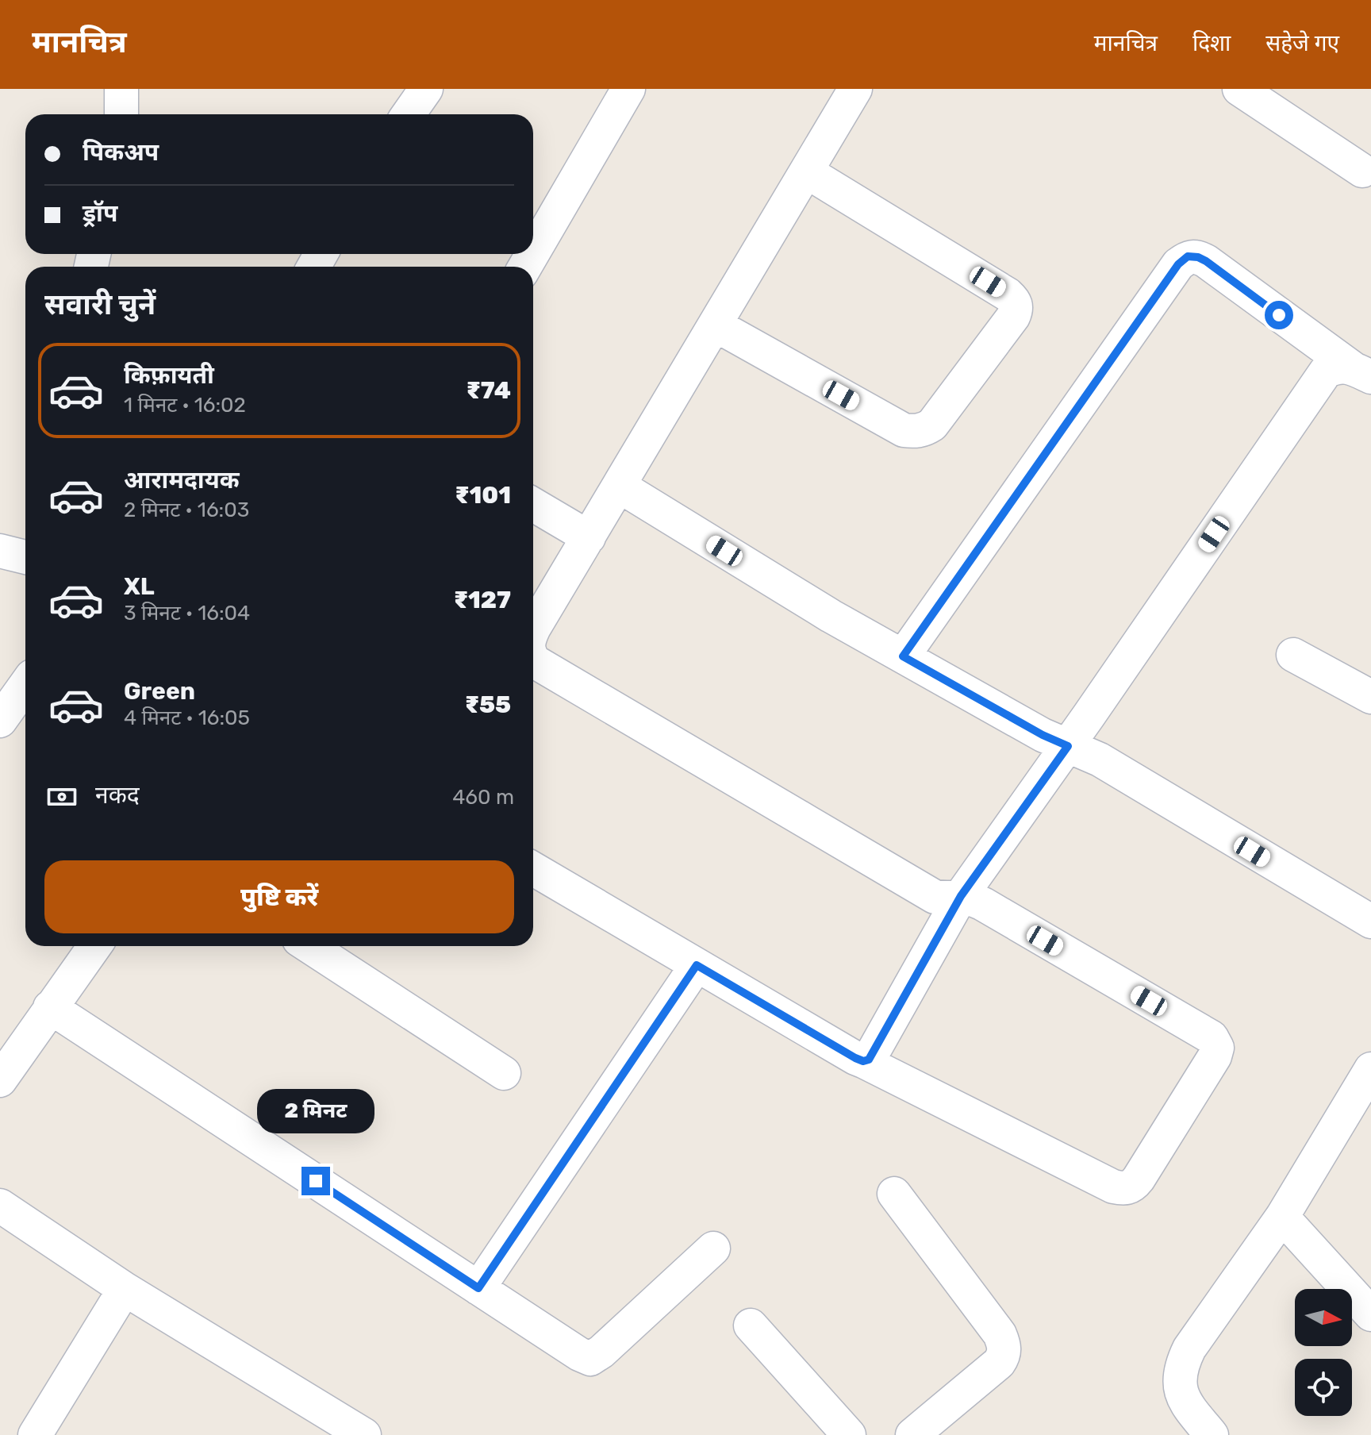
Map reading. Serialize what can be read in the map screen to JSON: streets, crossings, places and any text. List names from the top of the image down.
{
  "north": "right",
  "page": {
    "header": "मानचित्र",
    "nav": ["मानचित्र", "दिशा", "सहेजे गए"],
    "banner": ["पिकअप", "ड्रॉप"],
    "heading": "सवारी चुनें",
    "list": [
      {
        "name": "किफ़ायती",
        "note": "1 मिनट · 16:02",
        "value": "₹74"
      },
      {
        "name": "आरामदायक",
        "note": "2 मिनट · 16:03",
        "value": "₹101"
      },
      {
        "name": "XL",
        "note": "3 मिनट · 16:04",
        "value": "₹127"
      },
      {
        "name": "Green",
        "note": "4 मिनट · 16:05",
        "value": "₹55"
      }
    ],
    "pay": ["नकद", "460 m"],
    "buttons": "पुष्टि करें",
    "bubble": "2 मिनट"
  }
}
